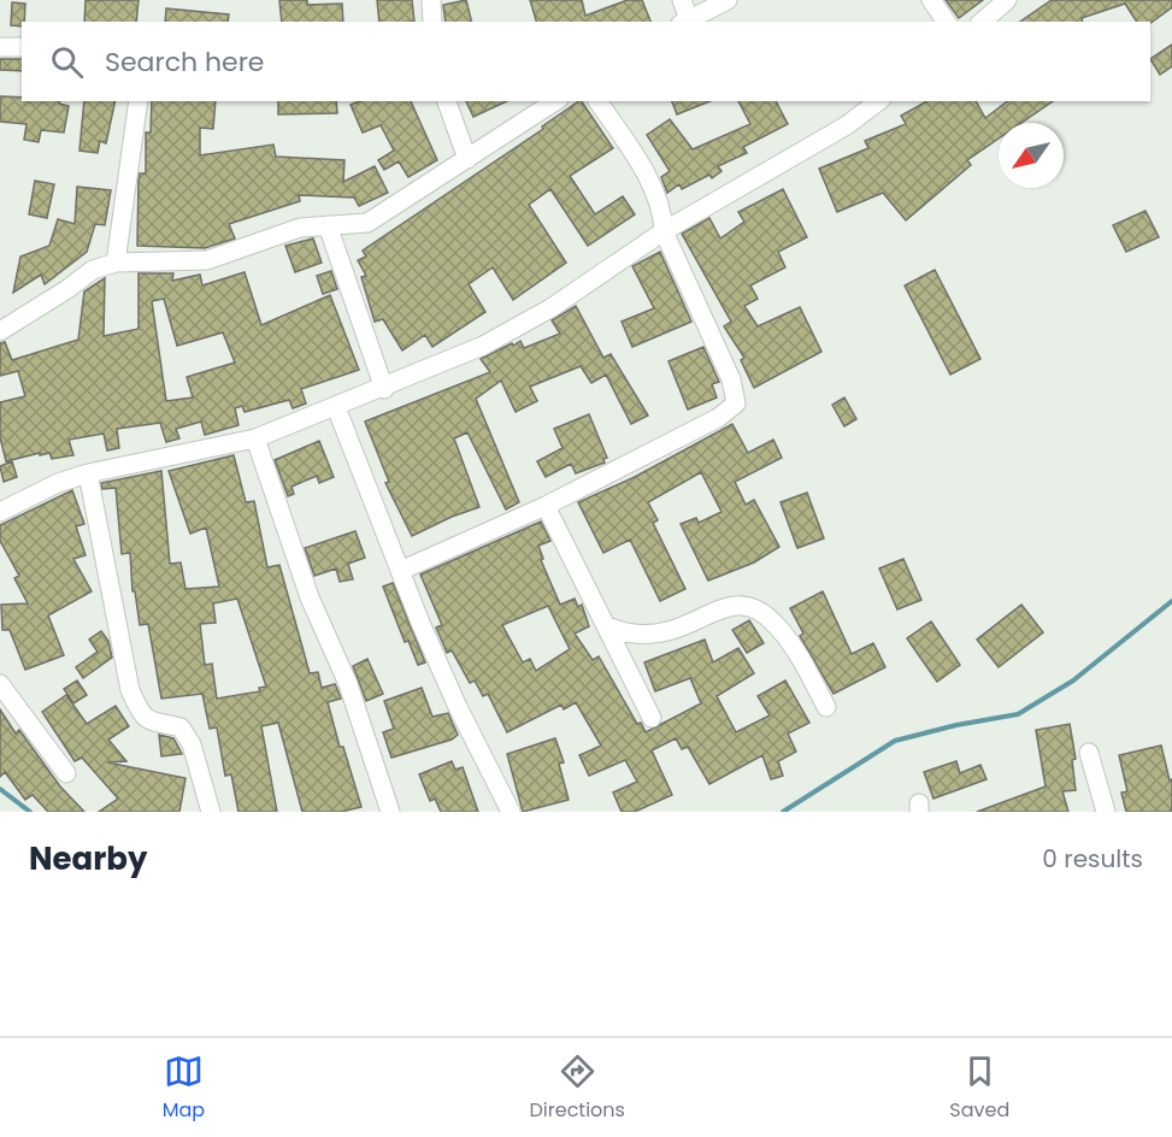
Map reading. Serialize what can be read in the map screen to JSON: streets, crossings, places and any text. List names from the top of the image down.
{
  "north": "bottom left",
  "page": {
    "search": "Search here",
    "heading": ["Nearby", "0 results"],
    "nav": ["Map", "Directions", "Saved"]
  }
}
